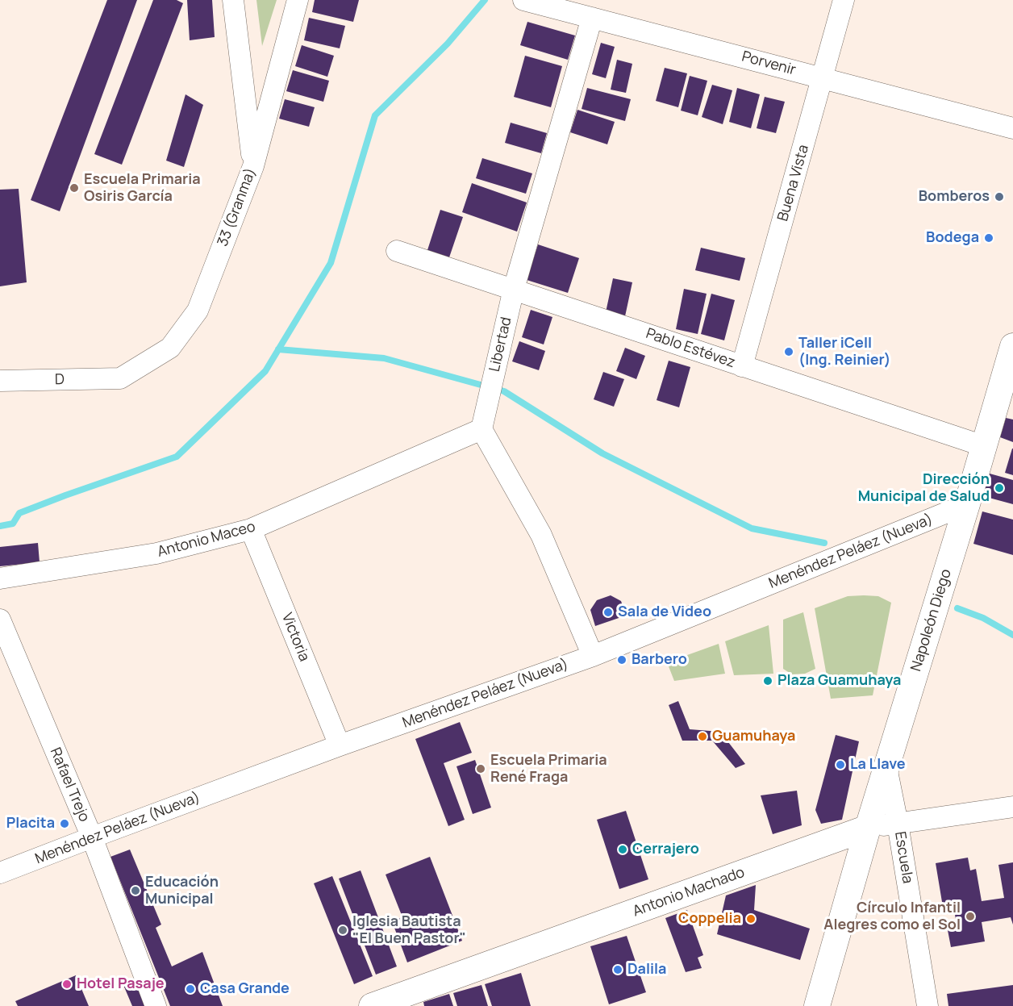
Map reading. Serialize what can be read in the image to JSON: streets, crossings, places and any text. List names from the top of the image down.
{
  "streets": {
    "main road": ["Napoleón Diego", "Antonio Machado"],
    "street": [
      "Porvenir",
      "Buena Vista",
      "33 (Granma)",
      "Libertad",
      "Pablo Estévez",
      "D",
      "Antonio Maceo",
      "Menéndez Peláez (Nueva)",
      "Victoria",
      "Rafael Trejo",
      "Escuela"
    ]
  },
  "crossings": [
    ["Porvenir", "Buena Vista"],
    ["Porvenir", "Libertad"],
    ["Buena Vista", "Pablo Estévez"],
    ["33 (Granma)", "D"],
    ["Libertad", "Pablo Estévez"],
    ["Libertad", "Antonio Maceo"],
    ["Pablo Estévez", "Napoleón Diego"],
    ["Antonio Maceo", "Victoria"],
    ["Menéndez Peláez (Nueva)", "Napoleón Diego"],
    ["Menéndez Peláez (Nueva)", "Victoria"],
    ["Menéndez Peláez (Nueva)", "Rafael Trejo"],
    ["Napoleón Diego", "Escuela"],
    ["Napoleón Diego", "Antonio Machado"],
    ["Escuela", "Antonio Machado"]
  ],
  "places": [
    "Escuela Primaria Osiris García",
    "Bomberos",
    "Bodega",
    "Taller iCell (Ing. Reinier)",
    "Dirección Municipal de Salud",
    "Sala de Video",
    "Barbero",
    "Plaza Guamuhaya",
    "Guamuhaya",
    "La Llave",
    "Escuela Primaria René Fraga",
    "Placita",
    "Cerrajero",
    "Educación Municipal",
    "Círculo Infantil Alegres como el Sol",
    "Coppelia",
    "Iglesia Bautista \"El Buen Pastor\"",
    "Dalila",
    "Hotel Pasaje",
    "Casa Grande"
  ]
}
